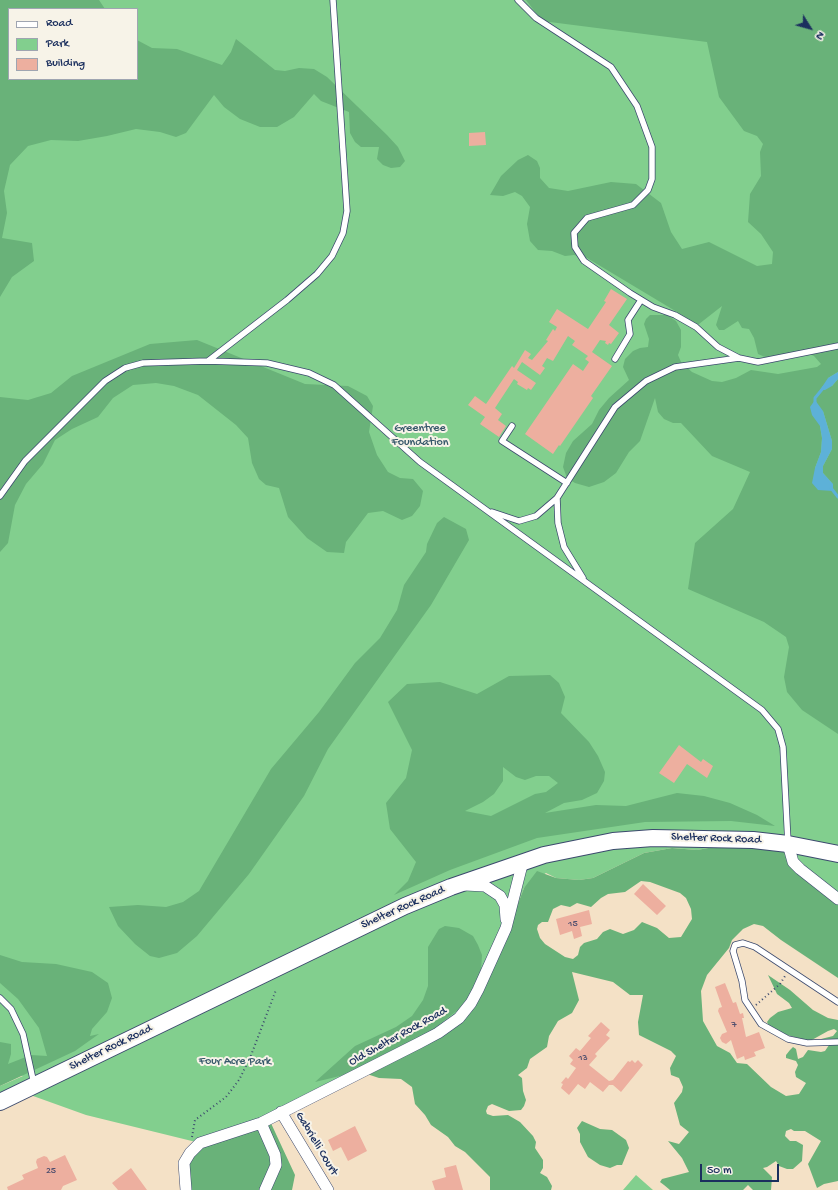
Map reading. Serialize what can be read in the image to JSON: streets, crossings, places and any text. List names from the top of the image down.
{
  "streets": {
    "main road": ["Shelter Rock Road"],
    "street": ["Old Shelter Rock Road", "Gabrielli Court"]
  },
  "crossings": [
    ["Shelter Rock Road", "Old Shelter Rock Road"],
    ["Old Shelter Rock Road", "Gabrielli Court"]
  ],
  "parks": ["Greentree Foundation", "Four Acre Park"],
  "house_numbers": [
    "15",
    "7",
    "13",
    "25"
  ],
  "legend": ["Road", "Park", "Building"],
  "scale_bar": "50 m",
  "north": "bottom right"
}
